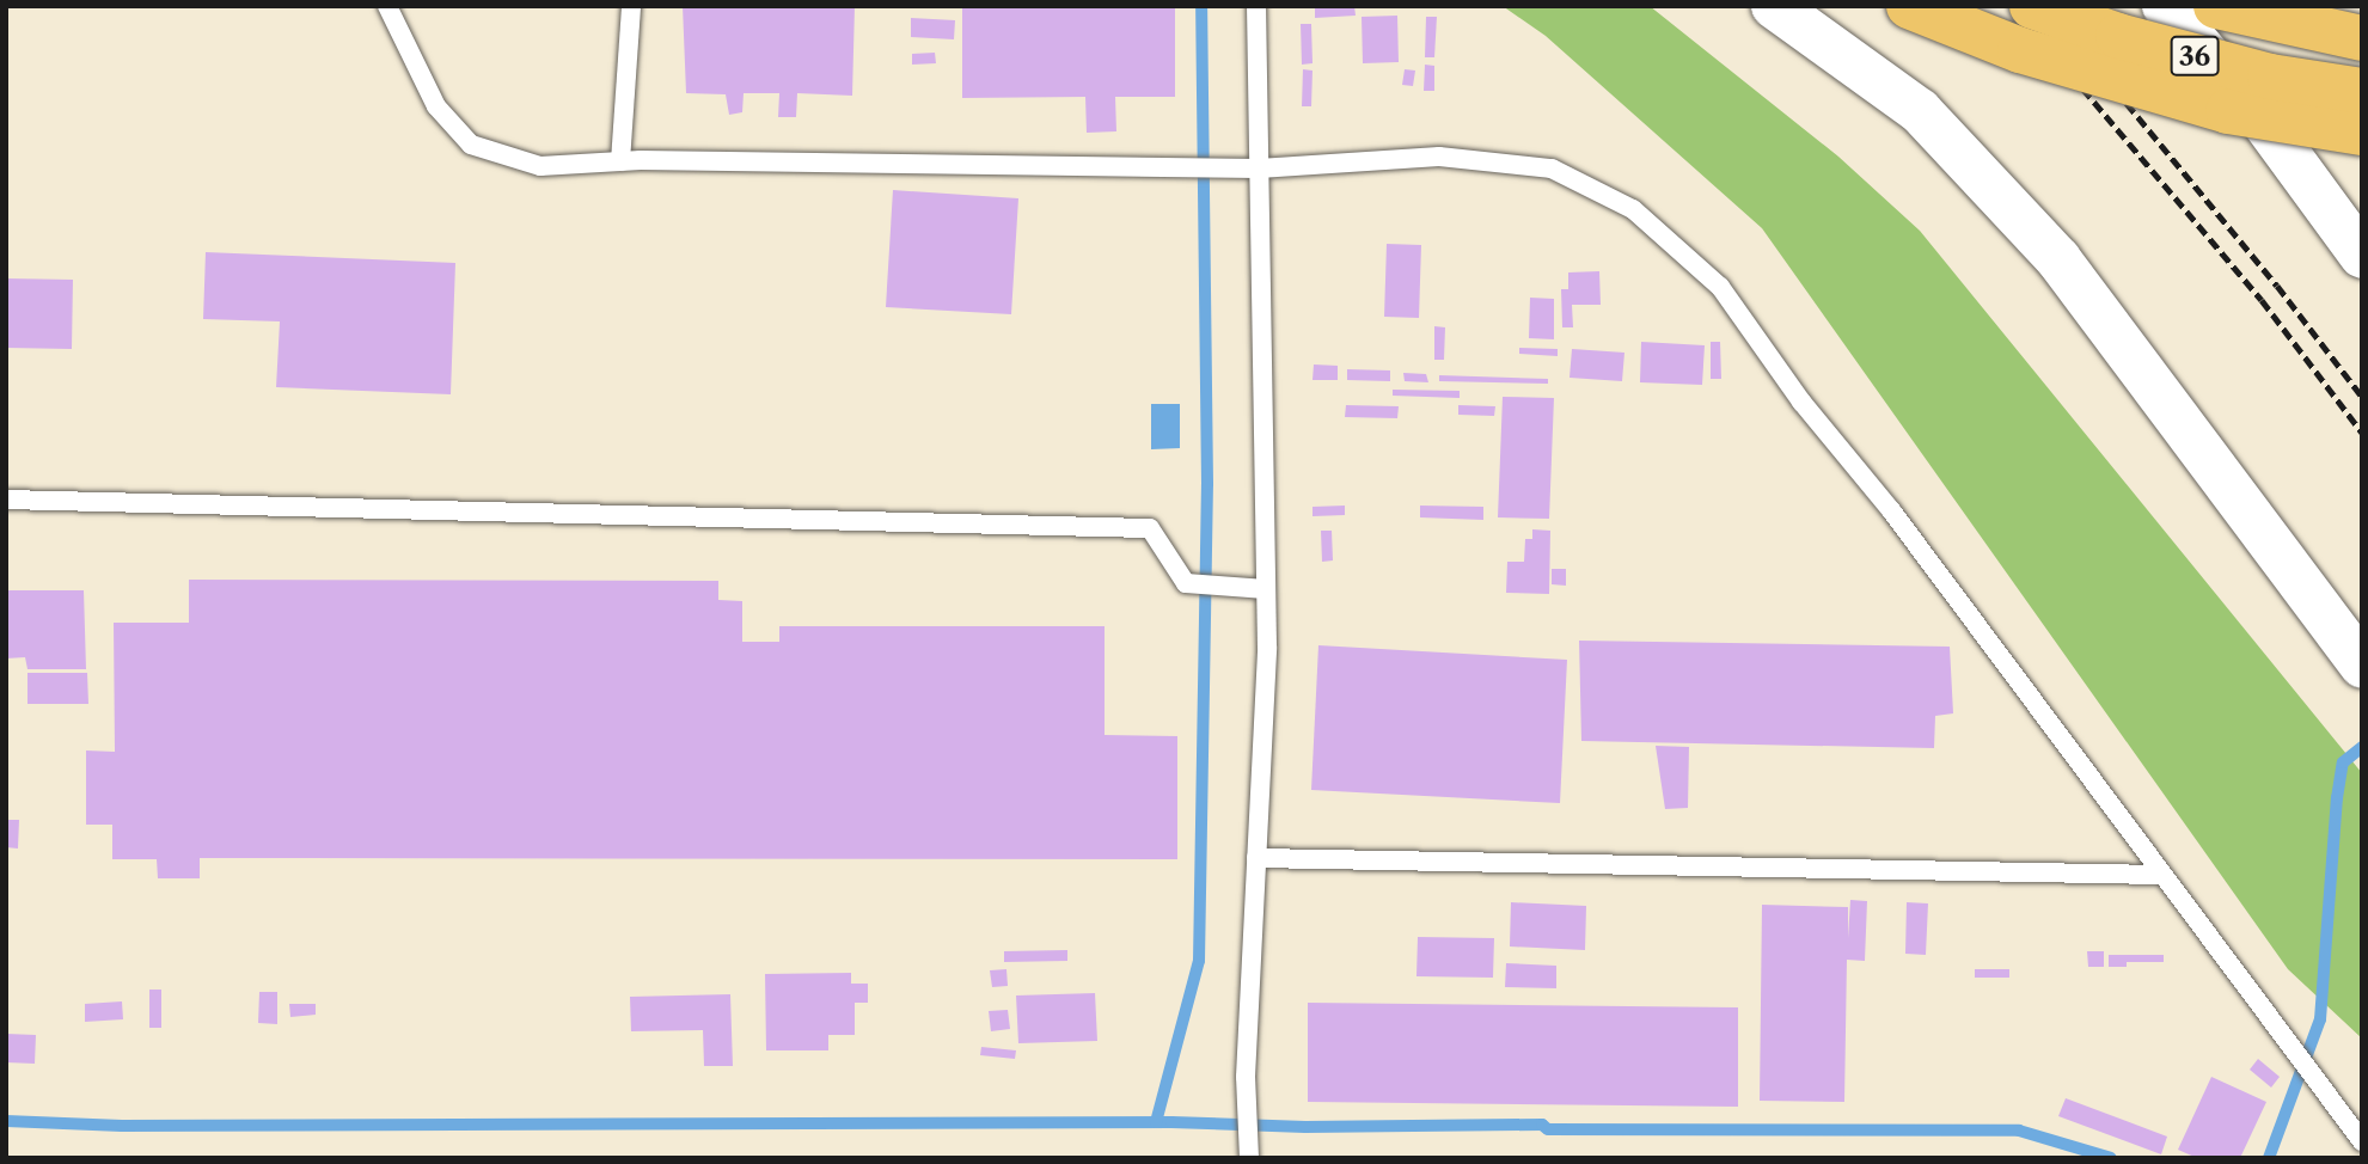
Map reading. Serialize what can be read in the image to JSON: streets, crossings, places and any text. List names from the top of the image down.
{
  "streets": {
    "highway": ["36"]
  }
}
